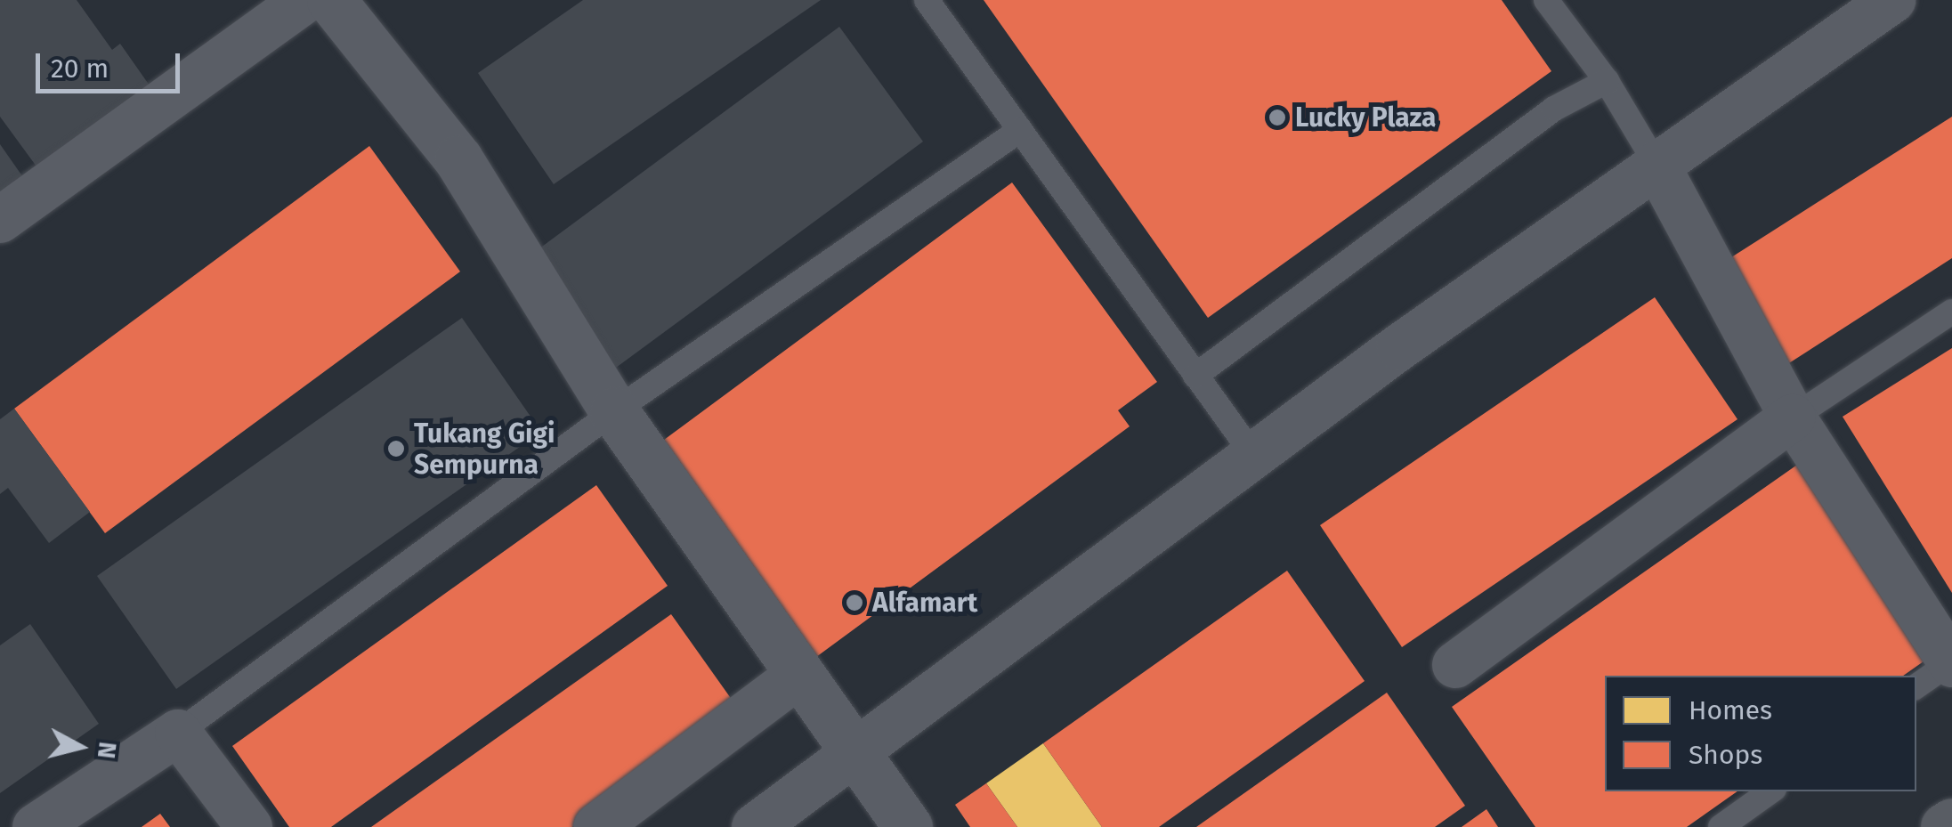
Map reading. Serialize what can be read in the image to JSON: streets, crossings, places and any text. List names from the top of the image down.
{
  "places": ["Lucky Plaza", "Tukang Gigi Sempurna", "Alfamart"],
  "legend": ["Homes", "Shops"],
  "scale_bar": "20 m",
  "north": "right"
}
